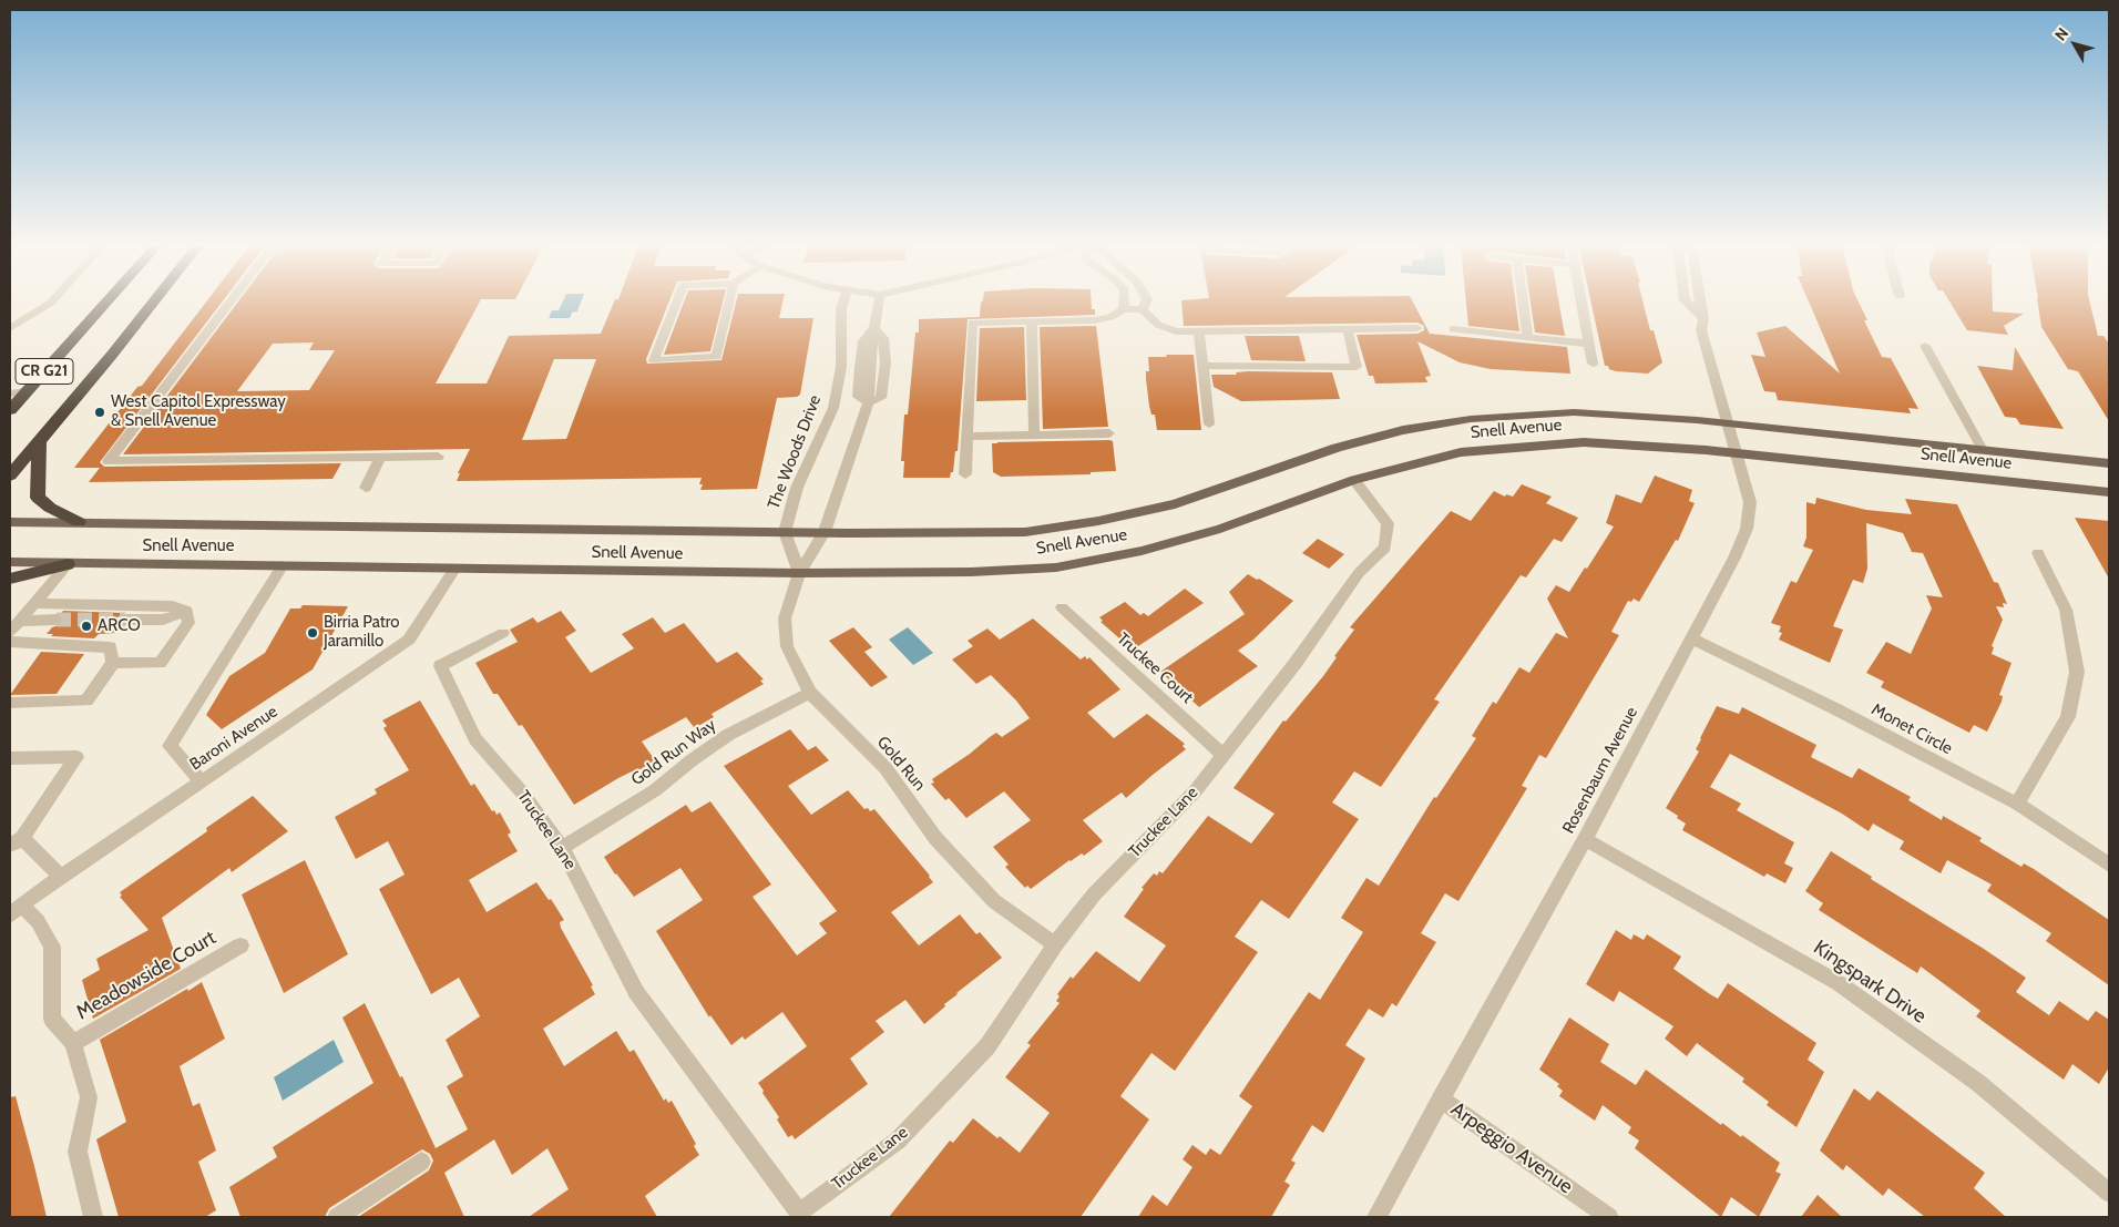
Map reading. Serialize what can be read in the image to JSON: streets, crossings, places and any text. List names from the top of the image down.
{
  "streets": {
    "highway": ["CR G21"],
    "main road": ["Snell Avenue"],
    "street": [
      "The Woods Drive",
      "Truckee Court",
      "Monet Circle",
      "Baroni Avenue",
      "Gold Run Way",
      "Gold Run",
      "Rosenbaum Avenue",
      "Truckee Lane",
      "Meadowside Court",
      "Kingspark Drive",
      "Arpeggio Avenue"
    ]
  },
  "crossings": [
    ["Snell Avenue", "The Woods Drive"],
    ["Snell Avenue", "Baroni Avenue"],
    ["Snell Avenue", "Gold Run"],
    ["Snell Avenue", "Rosenbaum Avenue"],
    ["Snell Avenue", "Truckee Lane"],
    ["The Woods Drive", "Gold Run"],
    ["Truckee Court", "Truckee Lane"],
    ["Monet Circle", "Rosenbaum Avenue"],
    ["Gold Run Way", "Gold Run"],
    ["Gold Run Way", "Truckee Lane"],
    ["Gold Run", "Truckee Lane"],
    ["Rosenbaum Avenue", "Kingspark Drive"],
    ["Rosenbaum Avenue", "Arpeggio Avenue"]
  ],
  "places": ["West Capitol Expressway & Snell Avenue", "ARCO", "Birria Patro Jaramillo"],
  "north": "top left"
}
